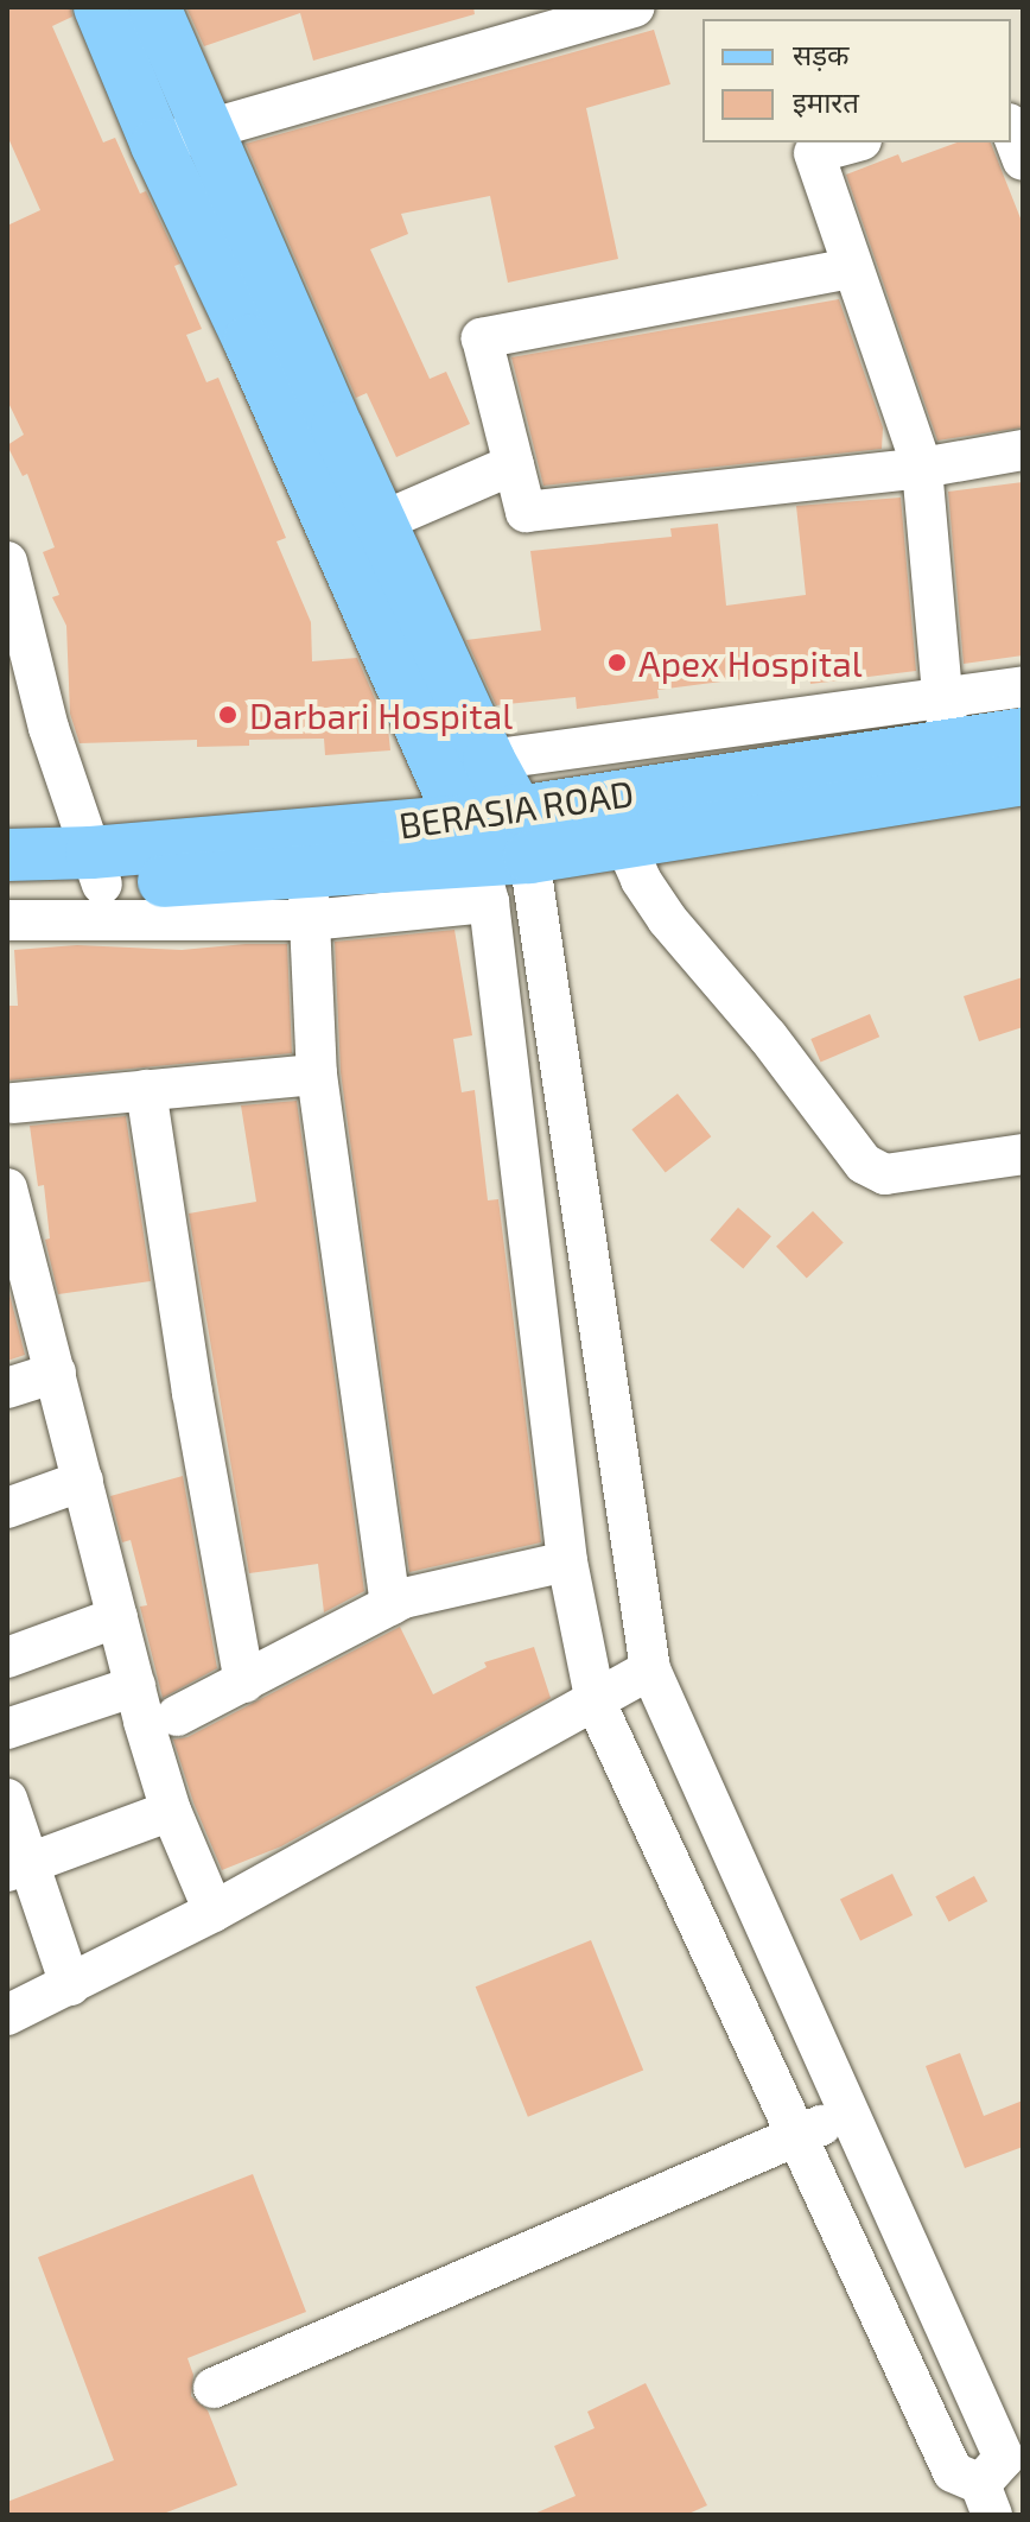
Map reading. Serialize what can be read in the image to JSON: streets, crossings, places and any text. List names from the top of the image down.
{
  "streets": {
    "main road": ["BERASIA ROAD"]
  },
  "places": ["Apex Hospital", "Darbari Hospital"],
  "legend": ["सड़क", "इमारत"]
}
